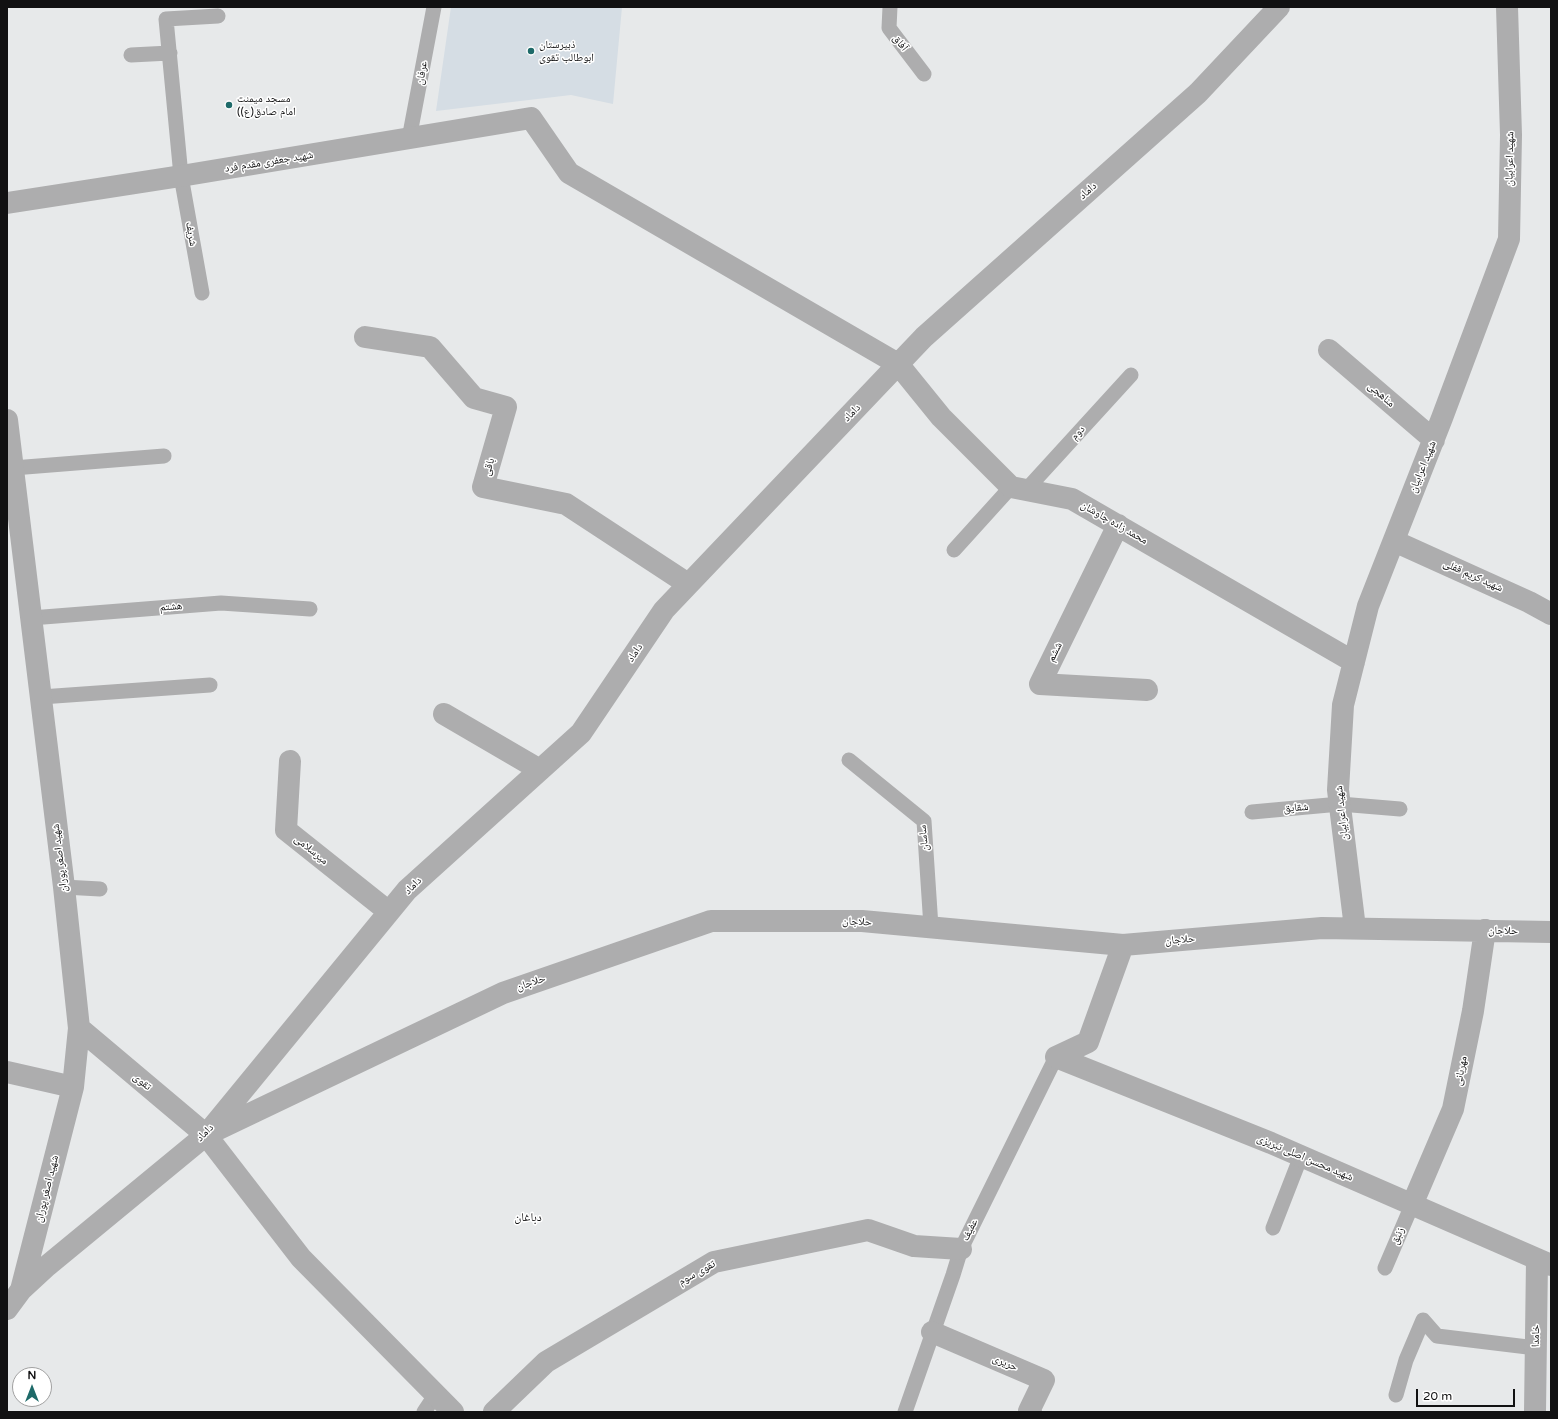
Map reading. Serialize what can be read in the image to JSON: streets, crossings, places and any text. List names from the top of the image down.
{
  "streets": {
    "street": [
      "شهید اعرابیان",
      "شهید جعفری مقدم فرد",
      "داماد",
      "مناهجی",
      "باقی",
      "محمد زاده چاوشان",
      "شهید کریم قفلی",
      "ششم",
      "میرسلامی",
      "شهید اصغر پوران",
      "حلاجان",
      "مهربانی",
      "تقوی",
      "شهید محسن اصلی تبریزی",
      "تقوی سوم",
      "خامدا",
      "حریری"
    ],
    "lane": [
      "آفاق",
      "عرفان",
      "شریف",
      "دوم",
      "هشتم",
      "شقایق",
      "ساسان",
      "عفیف",
      "زنبق"
    ]
  },
  "crossings": [
    ["عرفان", "شهید جعفری مقدم فرد"],
    ["شهید اعرابیان", "مناهجی"],
    ["شهید اعرابیان", "محمد زاده چاوشان"],
    ["شهید اعرابیان", "شهید کریم قفلی"],
    ["شهید اعرابیان", "شقایق"],
    ["شهید اعرابیان", "حلاجان"],
    ["شهید جعفری مقدم فرد", "داماد"],
    ["شهید جعفری مقدم فرد", "شریف"],
    ["داماد", "باقی"],
    ["داماد", "میرسلامی"],
    ["داماد", "شهید اصغر پوران"],
    ["داماد", "حلاجان"],
    ["داماد", "تقوی"],
    ["دوم", "محمد زاده چاوشان"],
    ["محمد زاده چاوشان", "ششم"],
    ["هشتم", "شهید اصغر پوران"],
    ["ساسان", "حلاجان"],
    ["شهید اصغر پوران", "تقوی"],
    ["حلاجان", "مهربانی"],
    ["حلاجان", "تقوی"],
    ["مهربانی", "شهید محسن اصلی تبریزی"],
    ["مهربانی", "زنبق"],
    ["شهید محسن اصلی تبریزی", "عفیف"],
    ["شهید محسن اصلی تبریزی", "زنبق"],
    ["شهید محسن اصلی تبریزی", "خامدا"],
    ["عفیف", "تقوی سوم"],
    ["عفیف", "حریری"]
  ],
  "districts": ["دباغان"],
  "places": ["ذبیرستان ابوطالب تقوی", "مسجد میمنت (امام صادق(ع)"],
  "scale_bar": "20 m",
  "north": "top"
}
